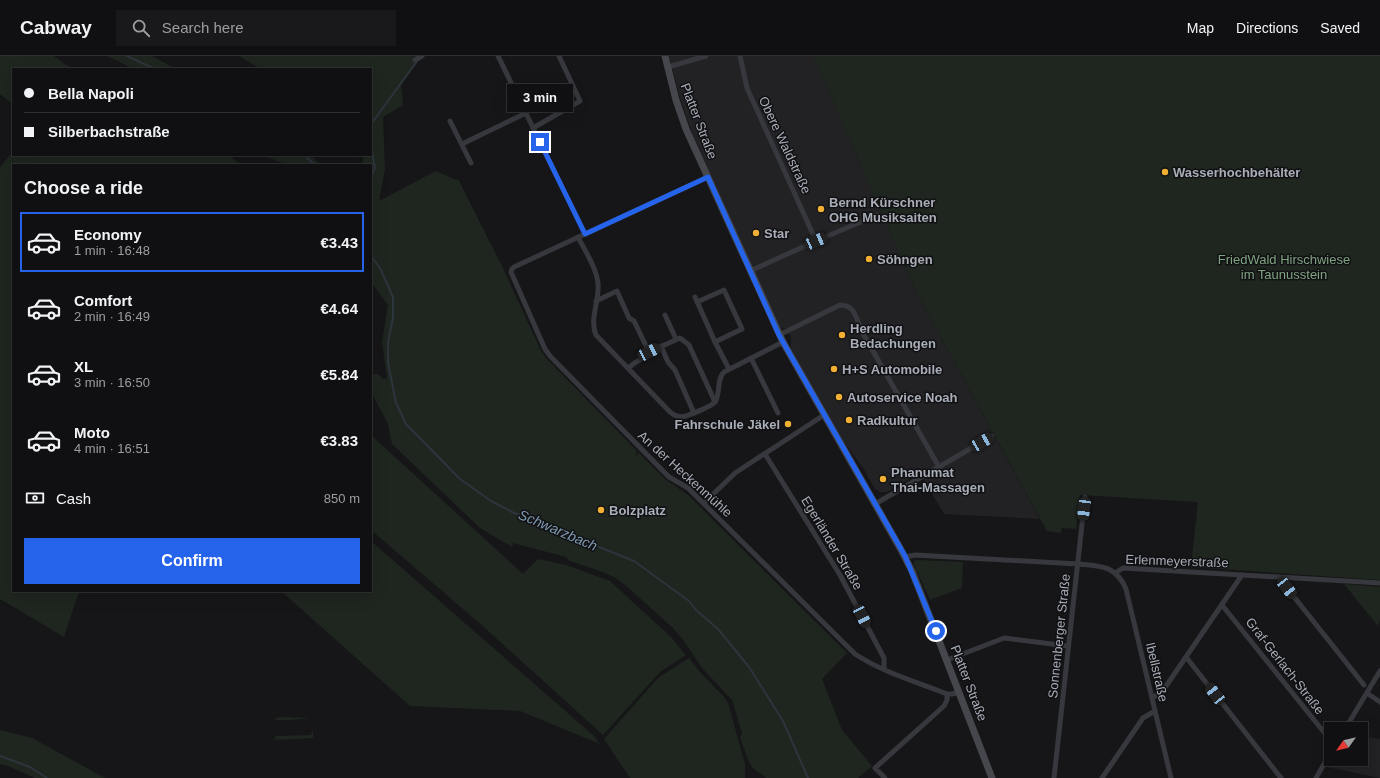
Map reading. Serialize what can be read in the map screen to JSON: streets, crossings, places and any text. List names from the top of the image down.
{
  "streets": {
    "main road": ["Platter Straße"],
    "street": [
      "Obere Waldstraße",
      "An der Heckenmühle",
      "Egerländer Straße",
      "Erlenmeyerstraße",
      "Sonnenberger Straße",
      "Graf-Gerlach-Straße",
      "Ibellstraße"
    ]
  },
  "crossings": [
    ["Platter Straße", "Erlenmeyerstraße"],
    ["An der Heckenmühle", "Egerländer Straße"],
    ["Erlenmeyerstraße", "Sonnenberger Straße"],
    ["Erlenmeyerstraße", "Ibellstraße"]
  ],
  "water": ["Schwarzbach"],
  "parks": ["FriedWald Hirschwiese im Taunusstein"],
  "places": [
    "Wasserhochbehälter",
    "Bernd Kürschner OHG Musiksaiten",
    "Star",
    "Söhngen",
    "Herdling Bedachungen",
    "H+S Automobile",
    "Autoservice Noah",
    "Radkultur",
    "Fahrschule Jäkel",
    "Phanumat Thai-Massagen",
    "Bolzplatz"
  ],
  "north": "bottom left",
  "page": {
    "header": "Cabway",
    "search": "Search here",
    "nav": ["Map", "Directions", "Saved"],
    "banner": ["Bella Napoli", "Silberbachstraße"],
    "bubble": "3 min",
    "heading": "Choose a ride",
    "list": [
      {
        "name": "Economy",
        "note": "1 min · 16:48",
        "value": "€3.43"
      },
      {
        "name": "Comfort",
        "note": "2 min · 16:49",
        "value": "€4.64"
      },
      {
        "name": "XL",
        "note": "3 min · 16:50",
        "value": "€5.84"
      },
      {
        "name": "Moto",
        "note": "4 min · 16:51",
        "value": "€3.83"
      }
    ],
    "pay": ["Cash", "850 m"],
    "buttons": "Confirm"
  }
}
